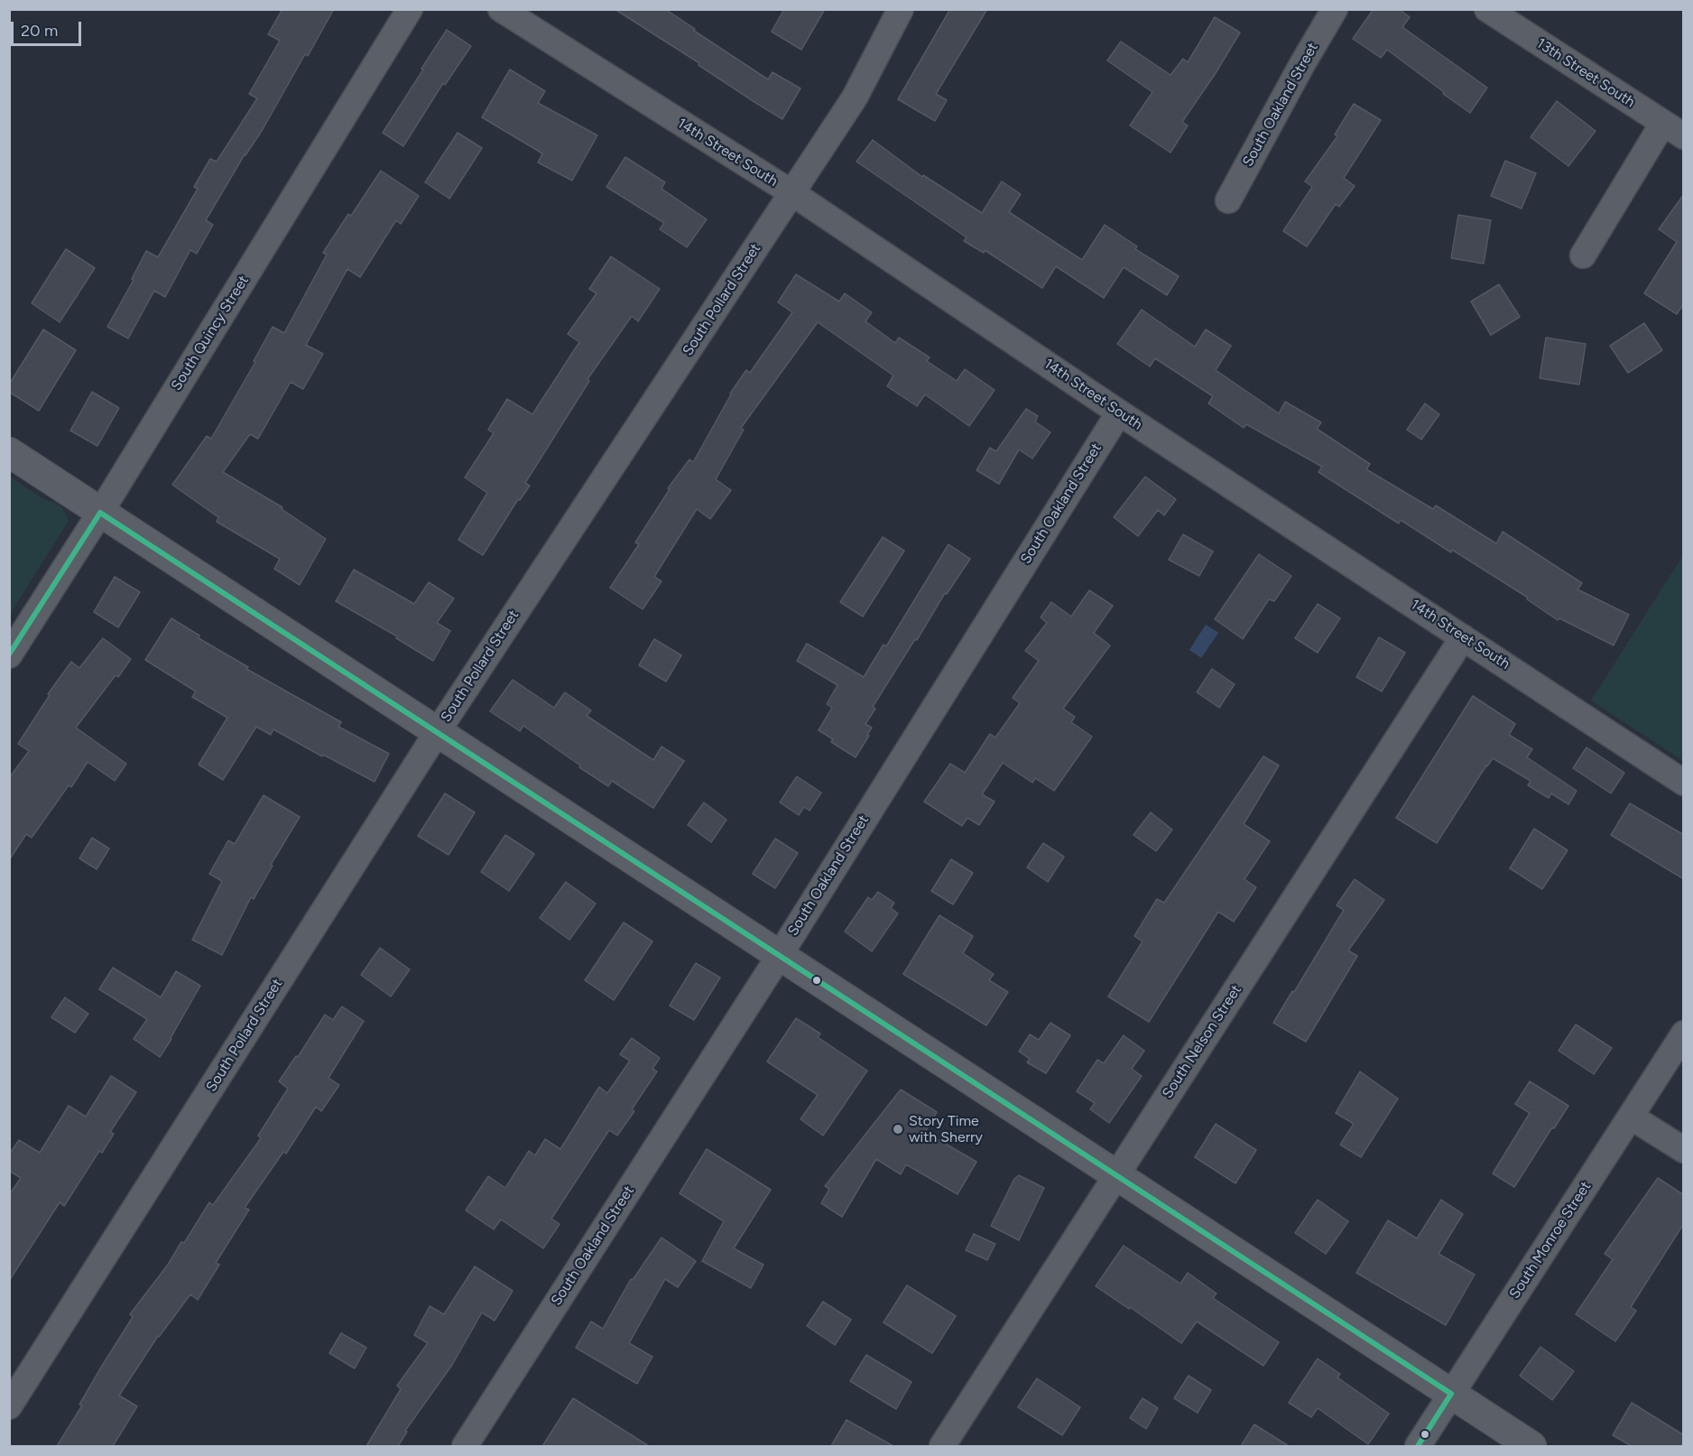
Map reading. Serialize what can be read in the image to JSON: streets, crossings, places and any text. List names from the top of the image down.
{
  "streets": {
    "street": [
      "13th Street South",
      "South Oakland Street",
      "14th Street South",
      "South Pollard Street",
      "South Quincy Street",
      "South Nelson Street",
      "South Monroe Street"
    ]
  },
  "crossings": [
    ["South Oakland Street", "14th Street South"],
    ["14th Street South", "South Pollard Street"],
    ["14th Street South", "South Nelson Street"]
  ],
  "places": ["Story Time with Sherry"],
  "scale_bar": "20 m"
}
